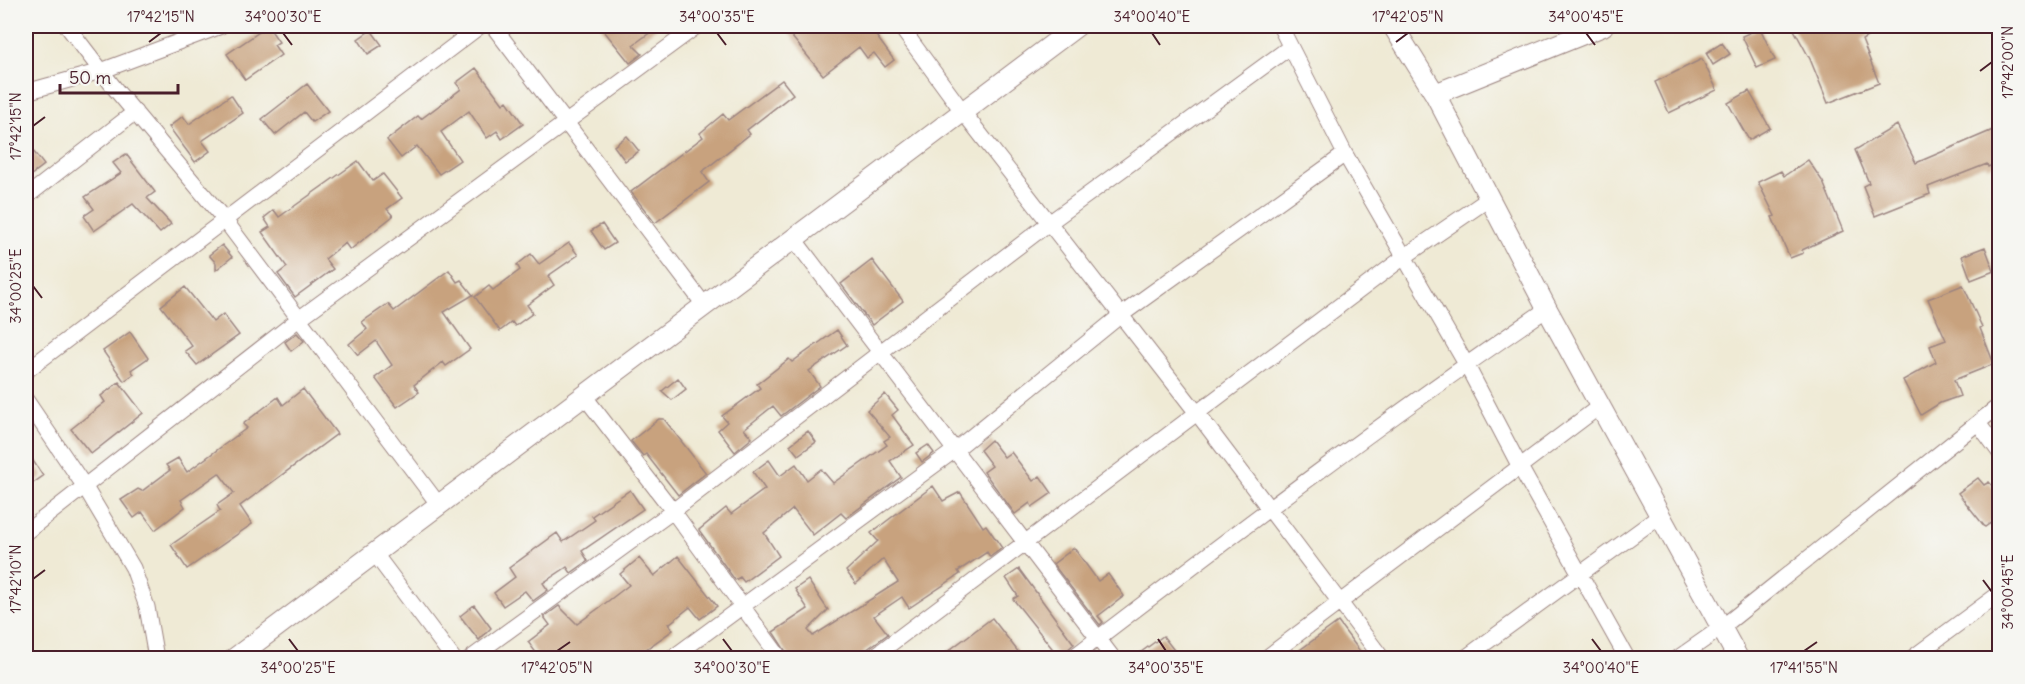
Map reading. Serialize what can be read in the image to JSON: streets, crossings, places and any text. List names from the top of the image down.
{
  "scale_bar": "50 m",
  "coordinates": [
    "17°42'15\"N",
    "34°00'30\"E",
    "34°00'35\"E",
    "34°00'40\"E",
    "17°42'05\"N",
    "34°00'45\"E",
    "17°42'00\"N",
    "34°00'25\"E",
    "17°42'10\"N",
    "17°41'55\"N"
  ]
}
